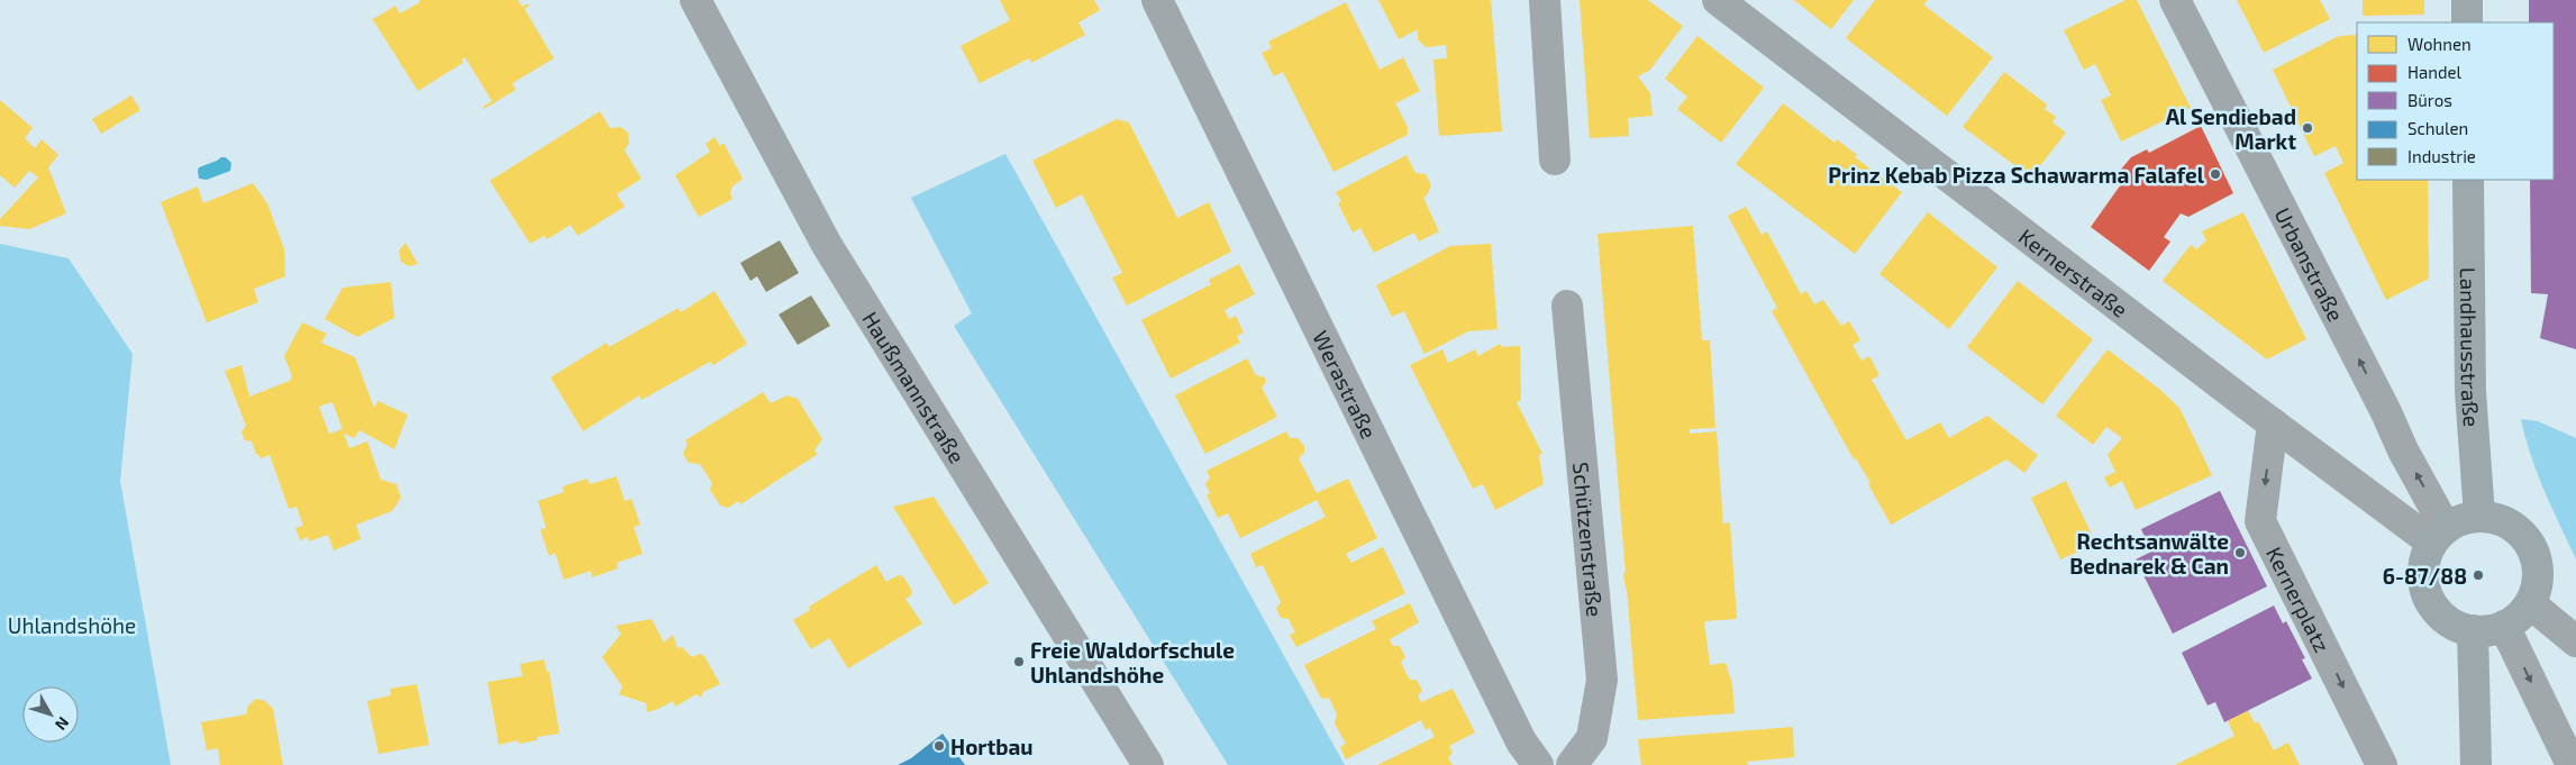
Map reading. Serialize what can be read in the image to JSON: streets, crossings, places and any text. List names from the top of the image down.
{
  "streets": {
    "street": [
      "Urbanstraße",
      "Kernerstraße",
      "Landhausstraße",
      "Werastraße",
      "Haußmannstraße",
      "Schützenstraße",
      "Kernerplatz"
    ]
  },
  "crossings": [
    ["Urbanstraße", "Kernerstraße"],
    ["Urbanstraße", "Landhausstraße"],
    ["Kernerstraße", "Landhausstraße"],
    ["Kernerstraße", "Kernerplatz"]
  ],
  "one_way": ["Urbanstraße"],
  "parks": ["Uhlandshöhe"],
  "places": [
    "Al Sendiebad Markt",
    "Prinz Kebab Pizza Schawarma Falafel",
    "Rechtsanwälte Bednarek & Can",
    "6-87/88",
    "Freie Waldorfschule Uhlandshöhe",
    "Hortbau"
  ],
  "legend": [
    "Wohnen",
    "Handel",
    "Büros",
    "Schulen",
    "Industrie"
  ],
  "north": "bottom right"
}
